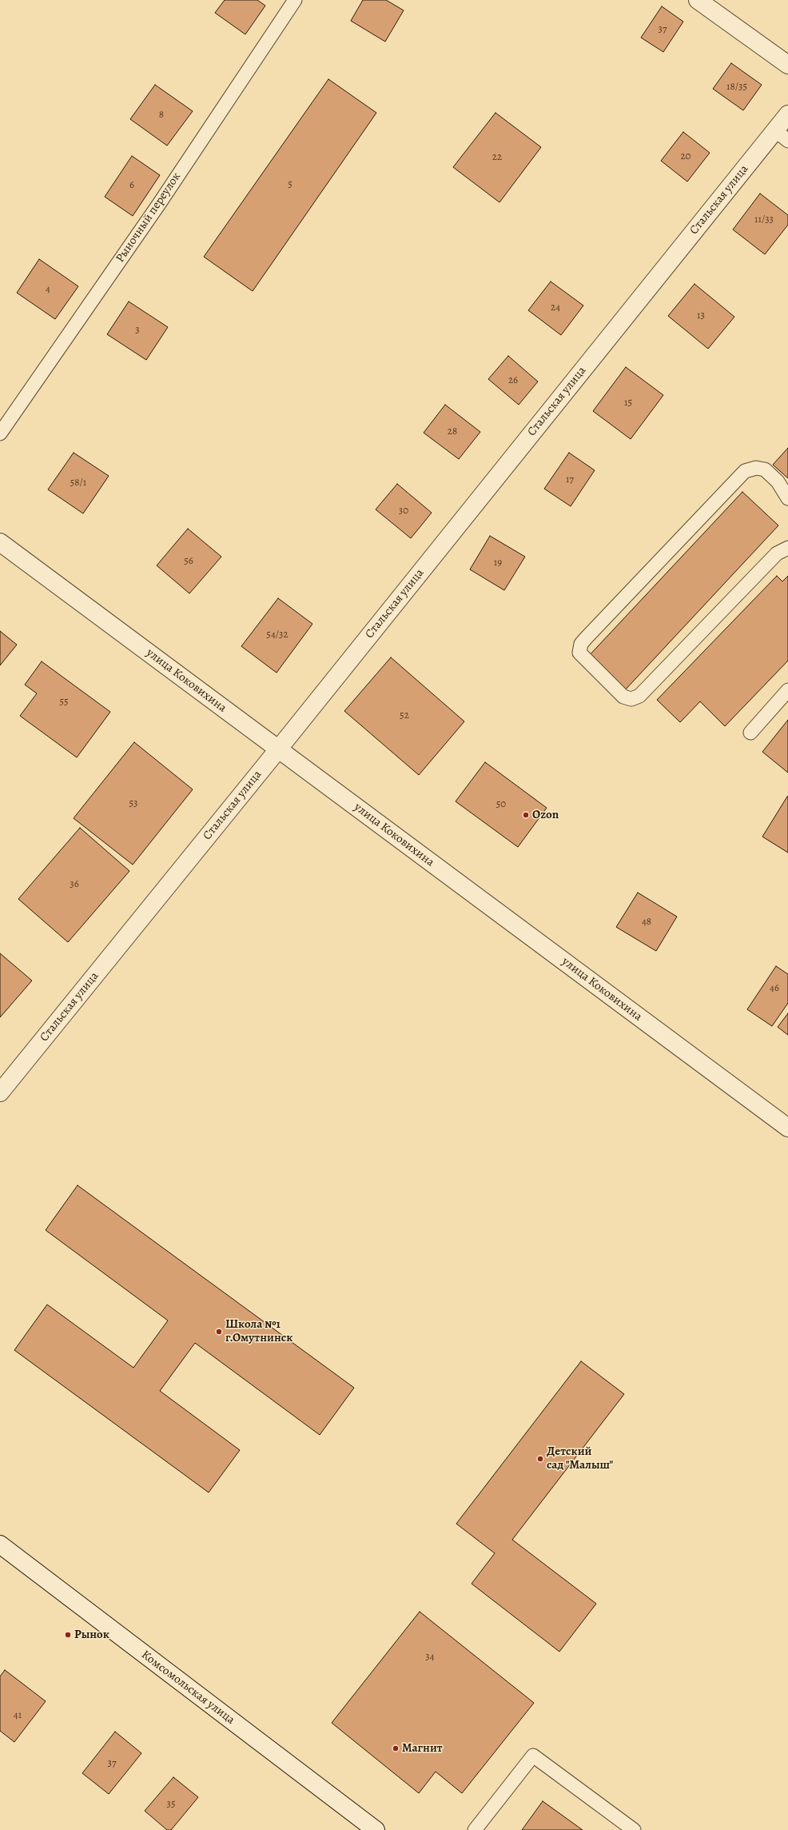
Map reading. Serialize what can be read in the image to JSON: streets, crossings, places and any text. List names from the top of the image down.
{
  "streets": {
    "street": ["Стальская улица", "улица Коковихина", "Комсомольская улица"],
    "lane": ["Рыночный переулок"]
  },
  "crossings": [
    ["Стальская улица", "улица Коковихина"]
  ],
  "places": [
    "Ozon",
    "Школа №1 г.Омутнинск",
    "Детский сад \"Малыш\"",
    "Рынок",
    "Магнит"
  ],
  "house_numbers": [
    "37",
    "18/35",
    "8",
    "20",
    "22",
    "5",
    "6",
    "11/33",
    "4",
    "24",
    "13",
    "3",
    "26",
    "15",
    "28",
    "17",
    "58/1",
    "30",
    "56",
    "19",
    "54/32",
    "55",
    "52",
    "53",
    "50",
    "36",
    "48",
    "46",
    "34",
    "41",
    "37",
    "35"
  ]
}
